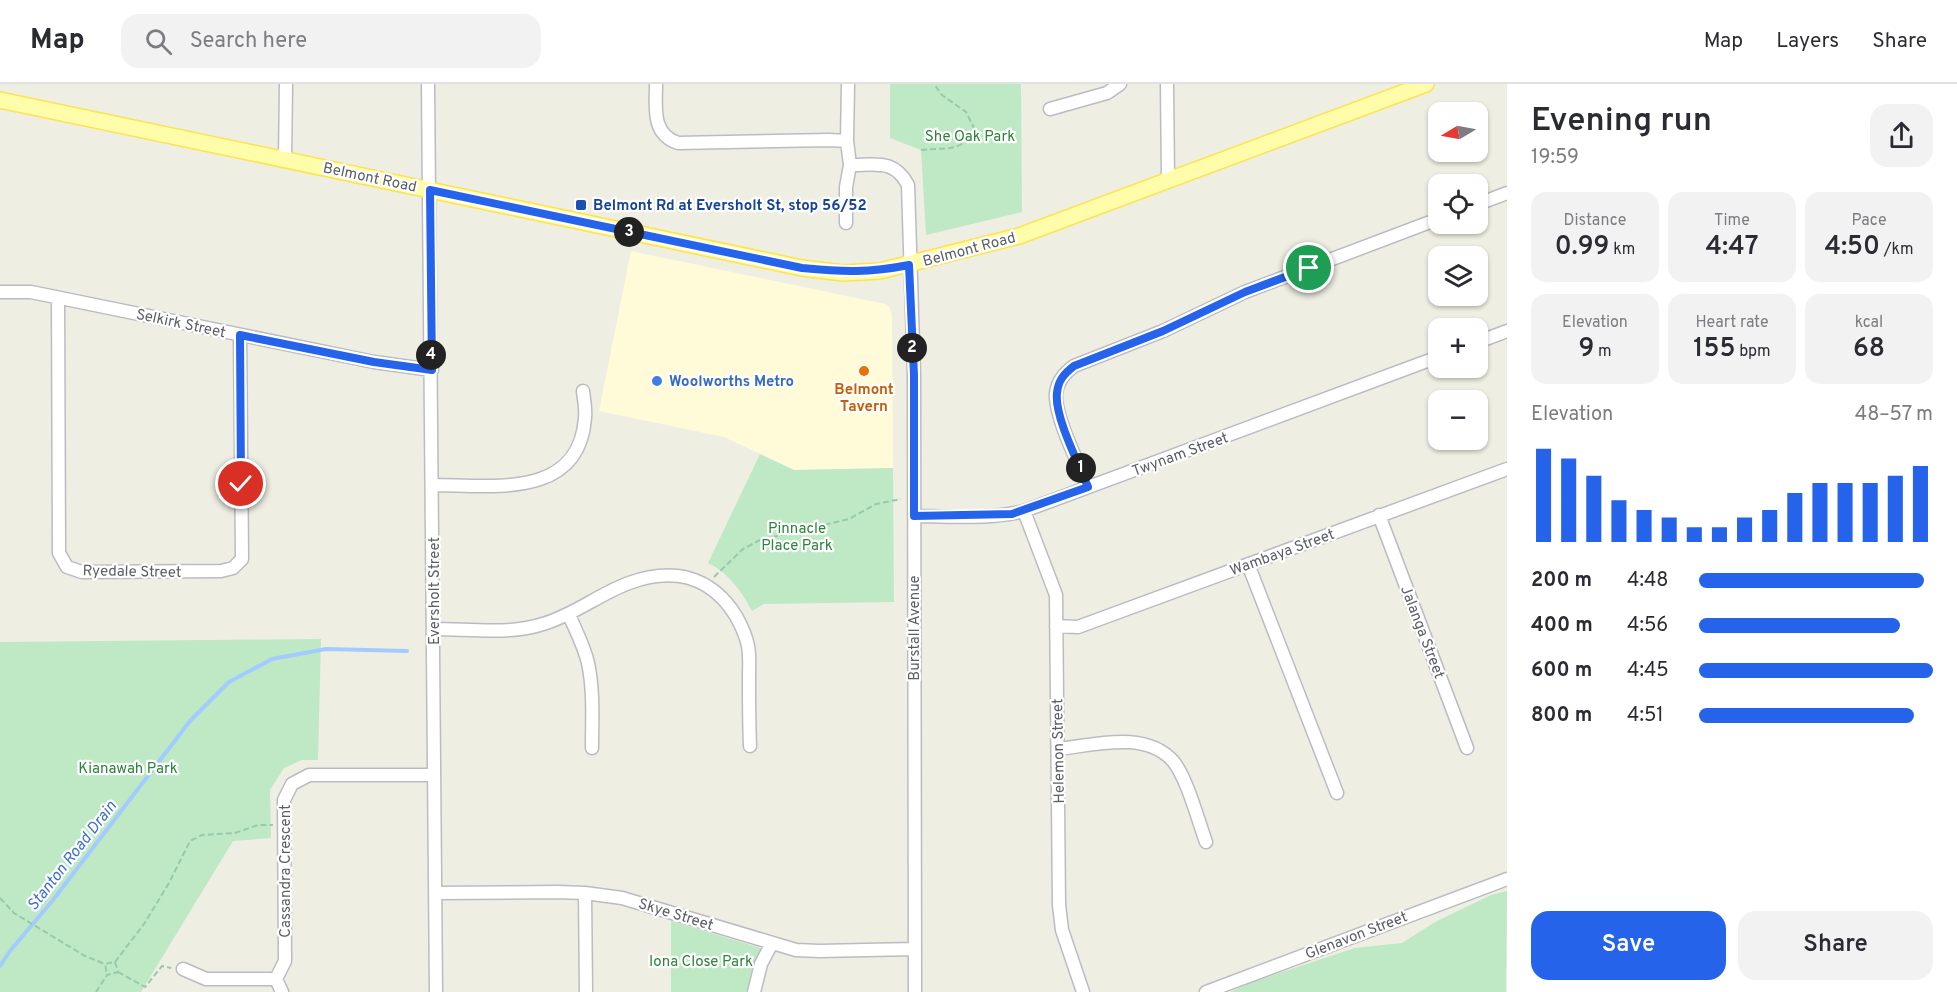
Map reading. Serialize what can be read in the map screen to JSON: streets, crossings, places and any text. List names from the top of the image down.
{
  "streets": {
    "main road": ["Belmont Road"],
    "street": [
      "Selkirk Street",
      "Twynam Street",
      "Wambaya Street",
      "Ryedale Street",
      "Eversholt Street",
      "Burstall Avenue",
      "Jalanga Street",
      "Helemon Street",
      "Cassandra Crescent",
      "Skye Street",
      "Glenavon Street"
    ]
  },
  "crossings": [
    ["Belmont Road", "Eversholt Street"],
    ["Belmont Road", "Burstall Avenue"],
    ["Selkirk Street", "Ryedale Street"],
    ["Selkirk Street", "Eversholt Street"],
    ["Twynam Street", "Burstall Avenue"],
    ["Twynam Street", "Helemon Street"],
    ["Wambaya Street", "Jalanga Street"],
    ["Wambaya Street", "Helemon Street"],
    ["Eversholt Street", "Cassandra Crescent"],
    ["Eversholt Street", "Skye Street"],
    ["Burstall Avenue", "Skye Street"]
  ],
  "water": ["Stanton Road Drain"],
  "parks": [
    "She Oak Park",
    "Pinnacle Place Park",
    "Kianawah Park",
    "Iona Close Park"
  ],
  "places": {
    "transit": ["Belmont Rd at Eversholt St, stop 56/52"],
    "other": ["Belmont Tavern", "Woolworths Metro"]
  },
  "north": "left",
  "page": {
    "header": "Map",
    "search": "Search here",
    "nav": ["Map", "Layers", "Share"],
    "heading": ["Evening run", "19:59"],
    "map_buttons": ["+", "−"],
    "stats": [
      ["Distance", "0.99 km"],
      ["Time", "4:47"],
      ["Pace", "4:50 /km"],
      ["Elevation", "9 m"],
      ["Heart rate", "155 bpm"],
      ["kcal", "68"]
    ],
    "pins": [
      "3",
      "2",
      "4",
      "1"
    ],
    "chart": ["Elevation", "48–57 m"],
    "list": [
      {
        "name": "200 m",
        "note": "4:48"
      },
      {
        "name": "400 m",
        "note": "4:56"
      },
      {
        "name": "600 m",
        "note": "4:45"
      },
      {
        "name": "800 m",
        "note": "4:51"
      }
    ],
    "buttons": ["Save", "Share"]
  }
}
